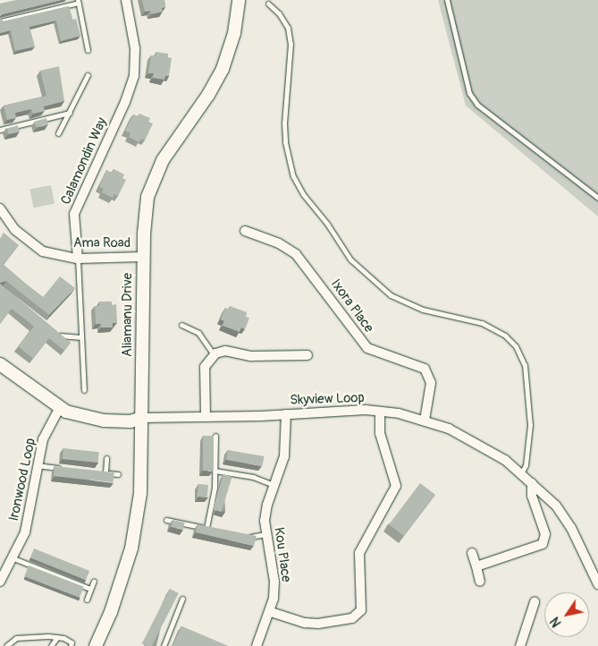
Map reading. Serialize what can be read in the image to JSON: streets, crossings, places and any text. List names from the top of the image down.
{
  "streets": {
    "street": [
      "Calamondin Way",
      "Ama Road",
      "Ixora Place",
      "Aliamanu Drive",
      "Skyview Loop",
      "Ironwood Loop",
      "Kou Place"
    ]
  },
  "crossings": [
    ["Calamondin Way", "Ama Road"],
    ["Ama Road", "Aliamanu Drive"],
    ["Ixora Place", "Skyview Loop"],
    ["Aliamanu Drive", "Skyview Loop"],
    ["Skyview Loop", "Kou Place"]
  ],
  "north": "bottom left"
}
